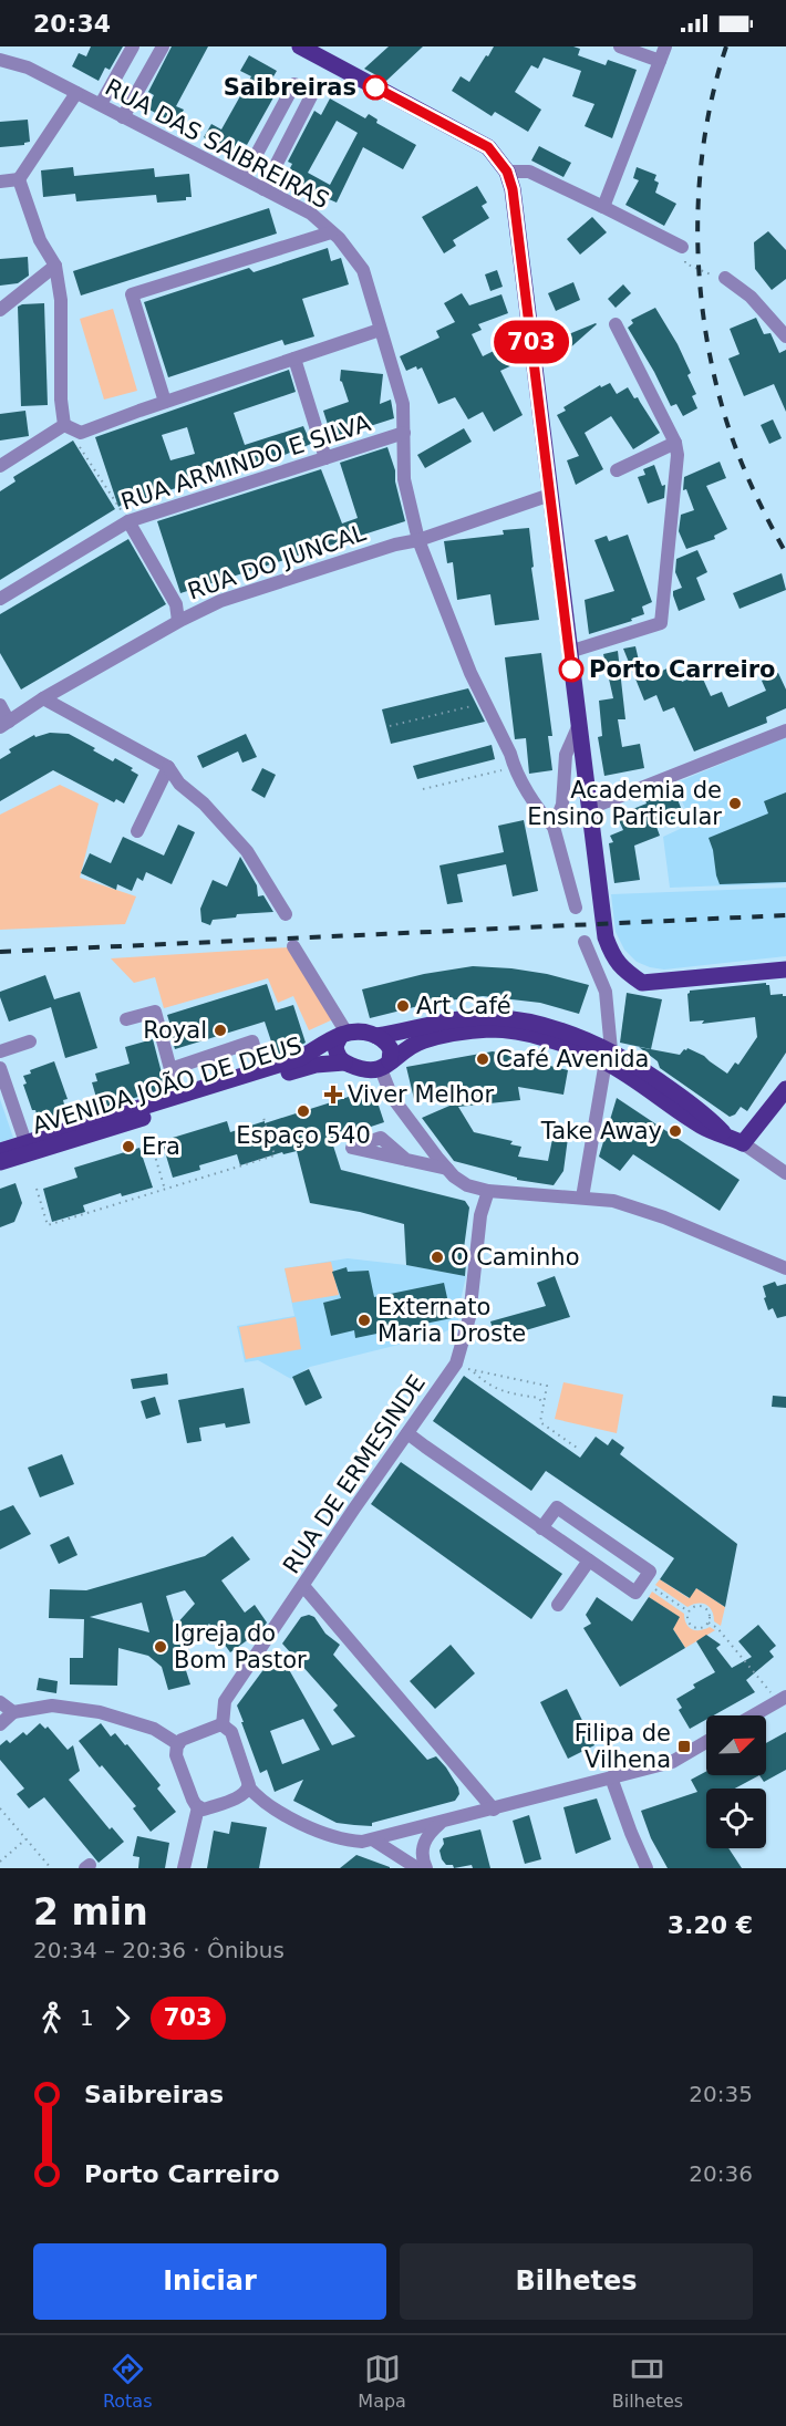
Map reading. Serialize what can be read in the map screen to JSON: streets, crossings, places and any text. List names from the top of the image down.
{
  "streets": {
    "main road": ["AVENIDA JOÃO DE DEUS"],
    "street": [
      "RUA DAS SAIBREIRAS",
      "RUA ARMINDO E SILVA",
      "RUA DO JUNCAL",
      "RUA DE ERMESINDE"
    ]
  },
  "crossings": [
    ["RUA DAS SAIBREIRAS", "RUA ARMINDO E SILVA"],
    ["RUA DAS SAIBREIRAS", "RUA DO JUNCAL"]
  ],
  "places": {
    "other": [
      "Saibreiras",
      "Porto Carreiro",
      "Academia de Ensino Particular",
      "Art Café",
      "Royal",
      "Café Avenida",
      "Espaço 540",
      "Take Away",
      "Era",
      "O Caminho",
      "Externato Maria Droste",
      "Igreja do Bom Pastor"
    ],
    "health": ["Viver Melhor"],
    "transit": ["Filipa de Vilhena"]
  },
  "lines": ["bus line 703"],
  "north": "top right",
  "page": {
    "status": "20:34",
    "on_map": "703",
    "heading": ["2 min", "20:34 – 20:36 · Ônibus", "3.20 €"],
    "legs": ["1", "703"],
    "list": [
      {
        "name": "Saibreiras",
        "value": "20:35"
      },
      {
        "name": "Porto Carreiro",
        "value": "20:36"
      }
    ],
    "buttons": ["Iniciar", "Bilhetes"],
    "tabs": ["Rotas", "Mapa", "Bilhetes"]
  }
}
